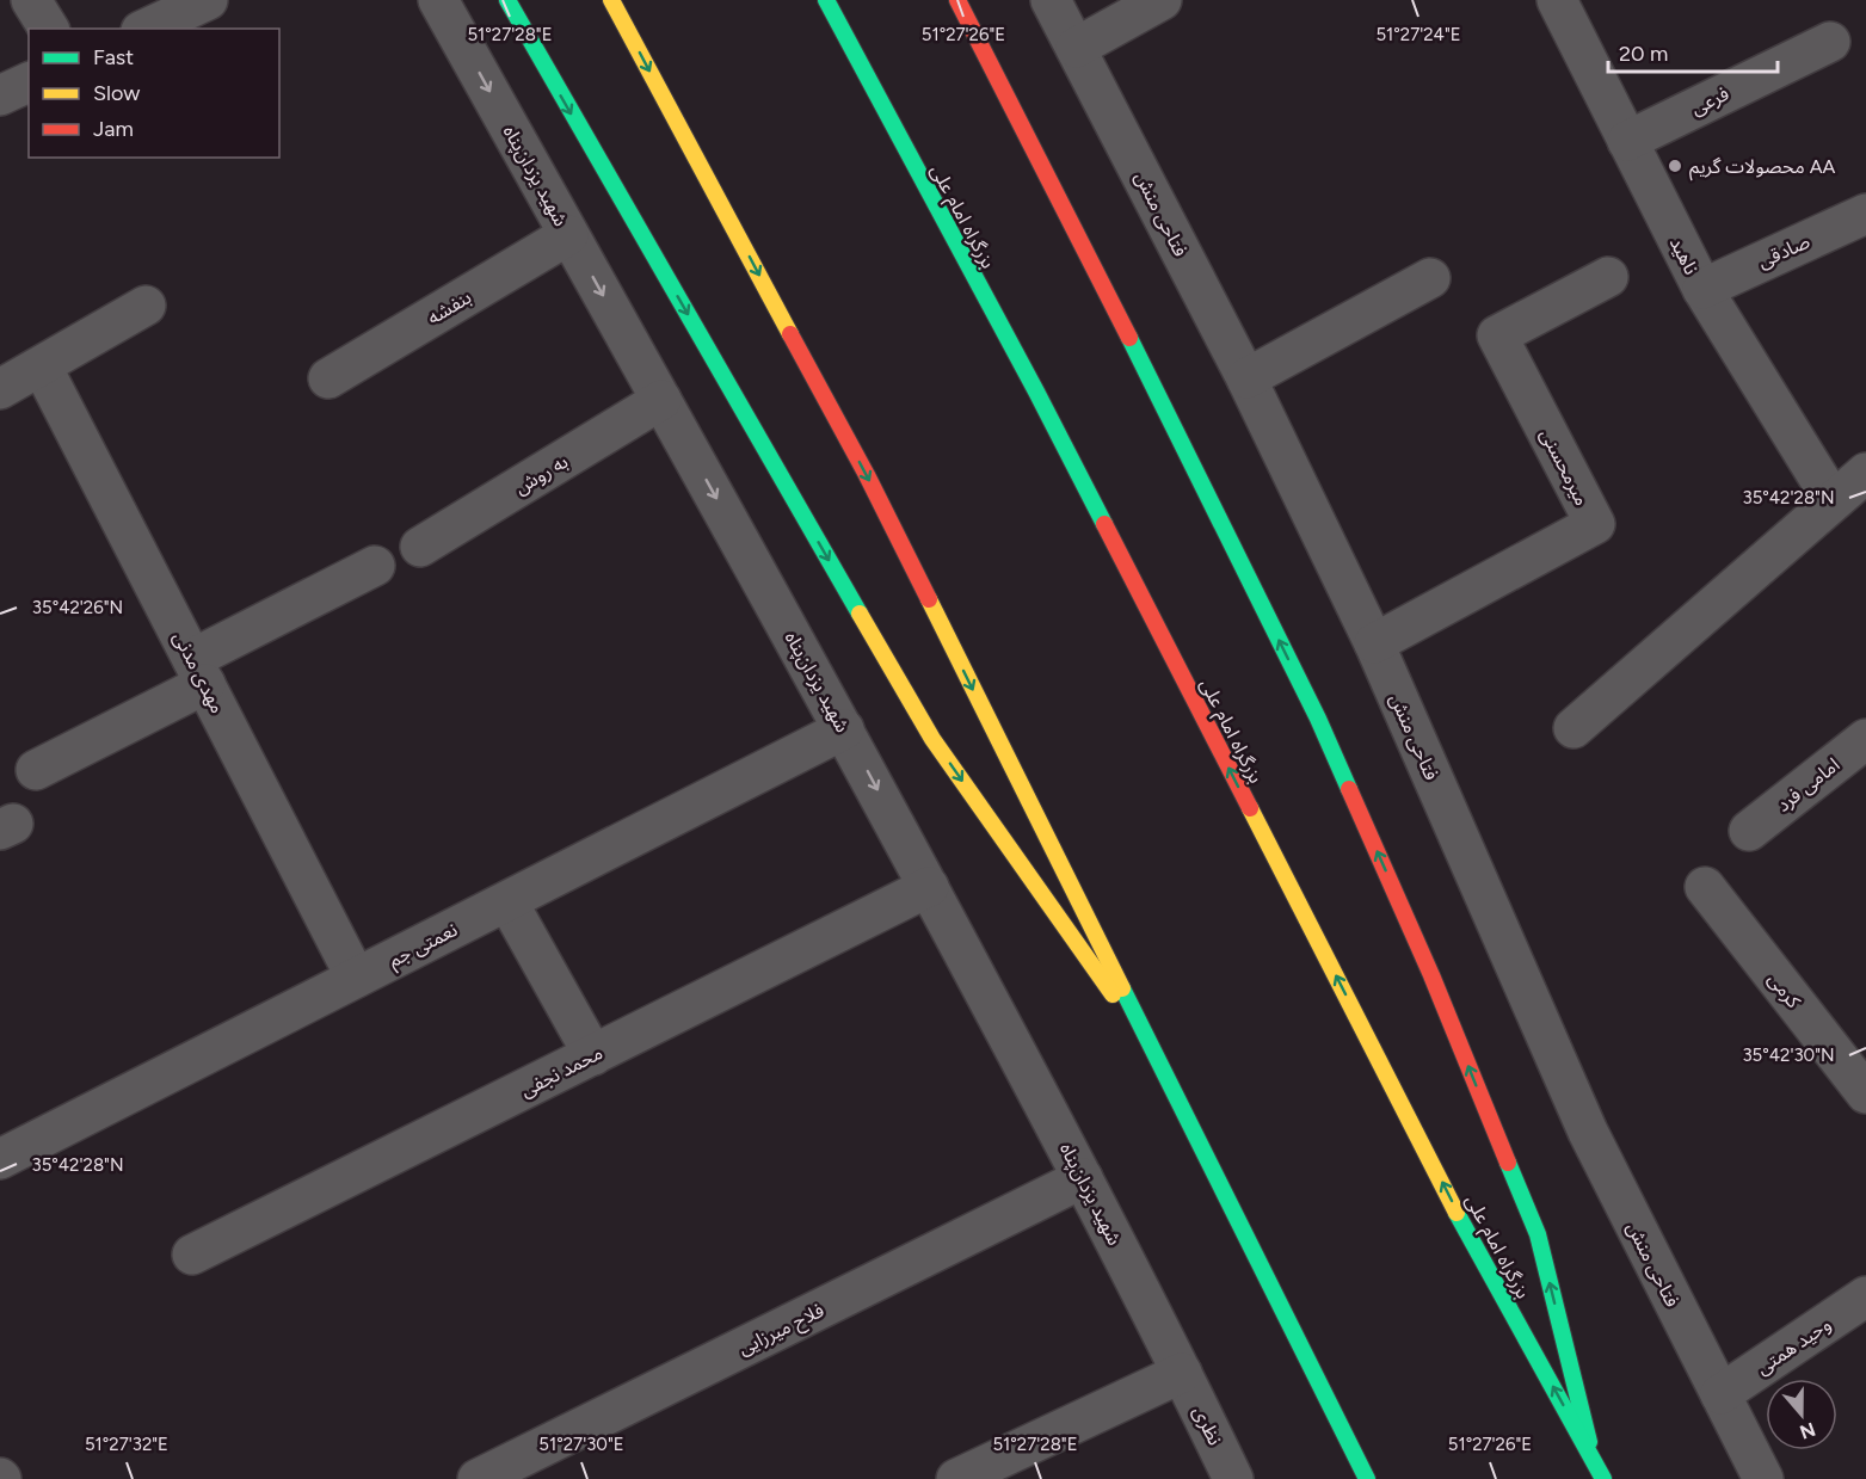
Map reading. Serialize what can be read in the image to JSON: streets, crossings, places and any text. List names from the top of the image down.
{
  "streets": {
    "main road": ["بزرگراه امام علی"],
    "street": [
      "فرعی",
      "شهید یزدان‌پناه",
      "فتاحی منش",
      "صادقی",
      "ناهید",
      "بنفشه",
      "میرمحسنی",
      "به روش",
      "مهدی مدنی",
      "امامی فرد",
      "نعمتی جم",
      "کرمی",
      "محمد نجفی",
      "فلاح میرزایی",
      "وحید همتی",
      "نظری"
    ]
  },
  "crossings": [
    ["فرعی", "ناهید"],
    ["شهید یزدان‌پناه", "بنفشه"],
    ["شهید یزدان‌پناه", "به روش"],
    ["شهید یزدان‌پناه", "نعمتی جم"],
    ["شهید یزدان‌پناه", "محمد نجفی"],
    ["شهید یزدان‌پناه", "فلاح میرزایی"],
    ["شهید یزدان‌پناه", "نظری"],
    ["فتاحی منش", "میرمحسنی"],
    ["فتاحی منش", "وحید همتی"],
    ["صادقی", "ناهید"],
    ["مهدی مدنی", "نعمتی جم"]
  ],
  "one_way": ["شهید یزدان‌پناه"],
  "places": ["محصولات گریم AA"],
  "legend": ["Fast", "Slow", "Jam"],
  "scale_bar": "20 m",
  "north": "bottom",
  "coordinates": [
    "51°27'28\"E",
    "51°27'26\"E",
    "51°27'24\"E",
    "35°42'28\"N",
    "35°42'26\"N",
    "35°42'30\"N",
    "51°27'32\"E",
    "51°27'30\"E"
  ]
}
